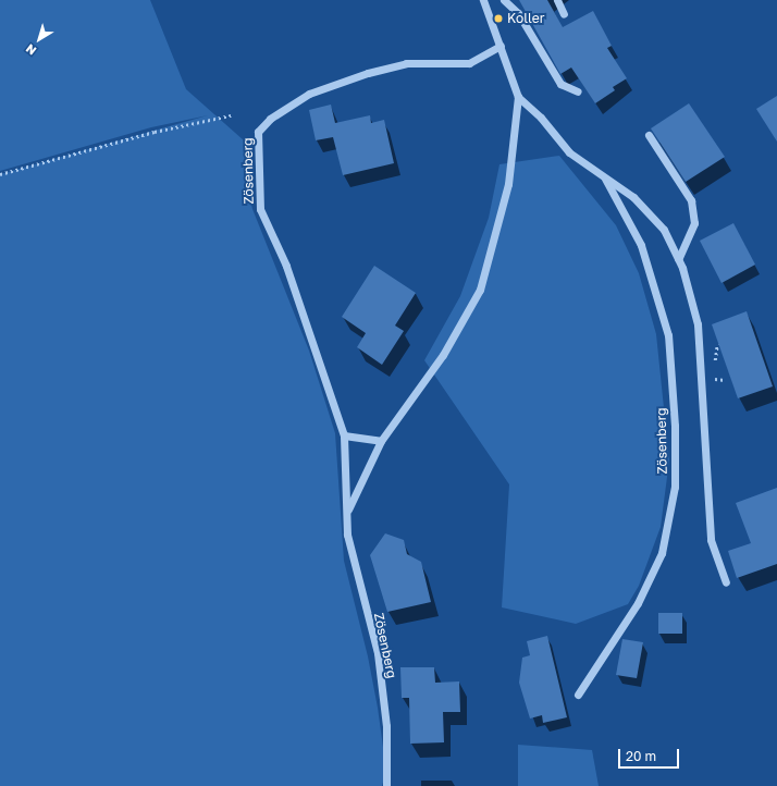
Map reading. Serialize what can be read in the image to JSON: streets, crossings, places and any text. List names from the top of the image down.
{
  "streets": {
    "street": ["Zösenberg"]
  },
  "places": ["Koller"],
  "scale_bar": "20 m",
  "north": "bottom left"
}
